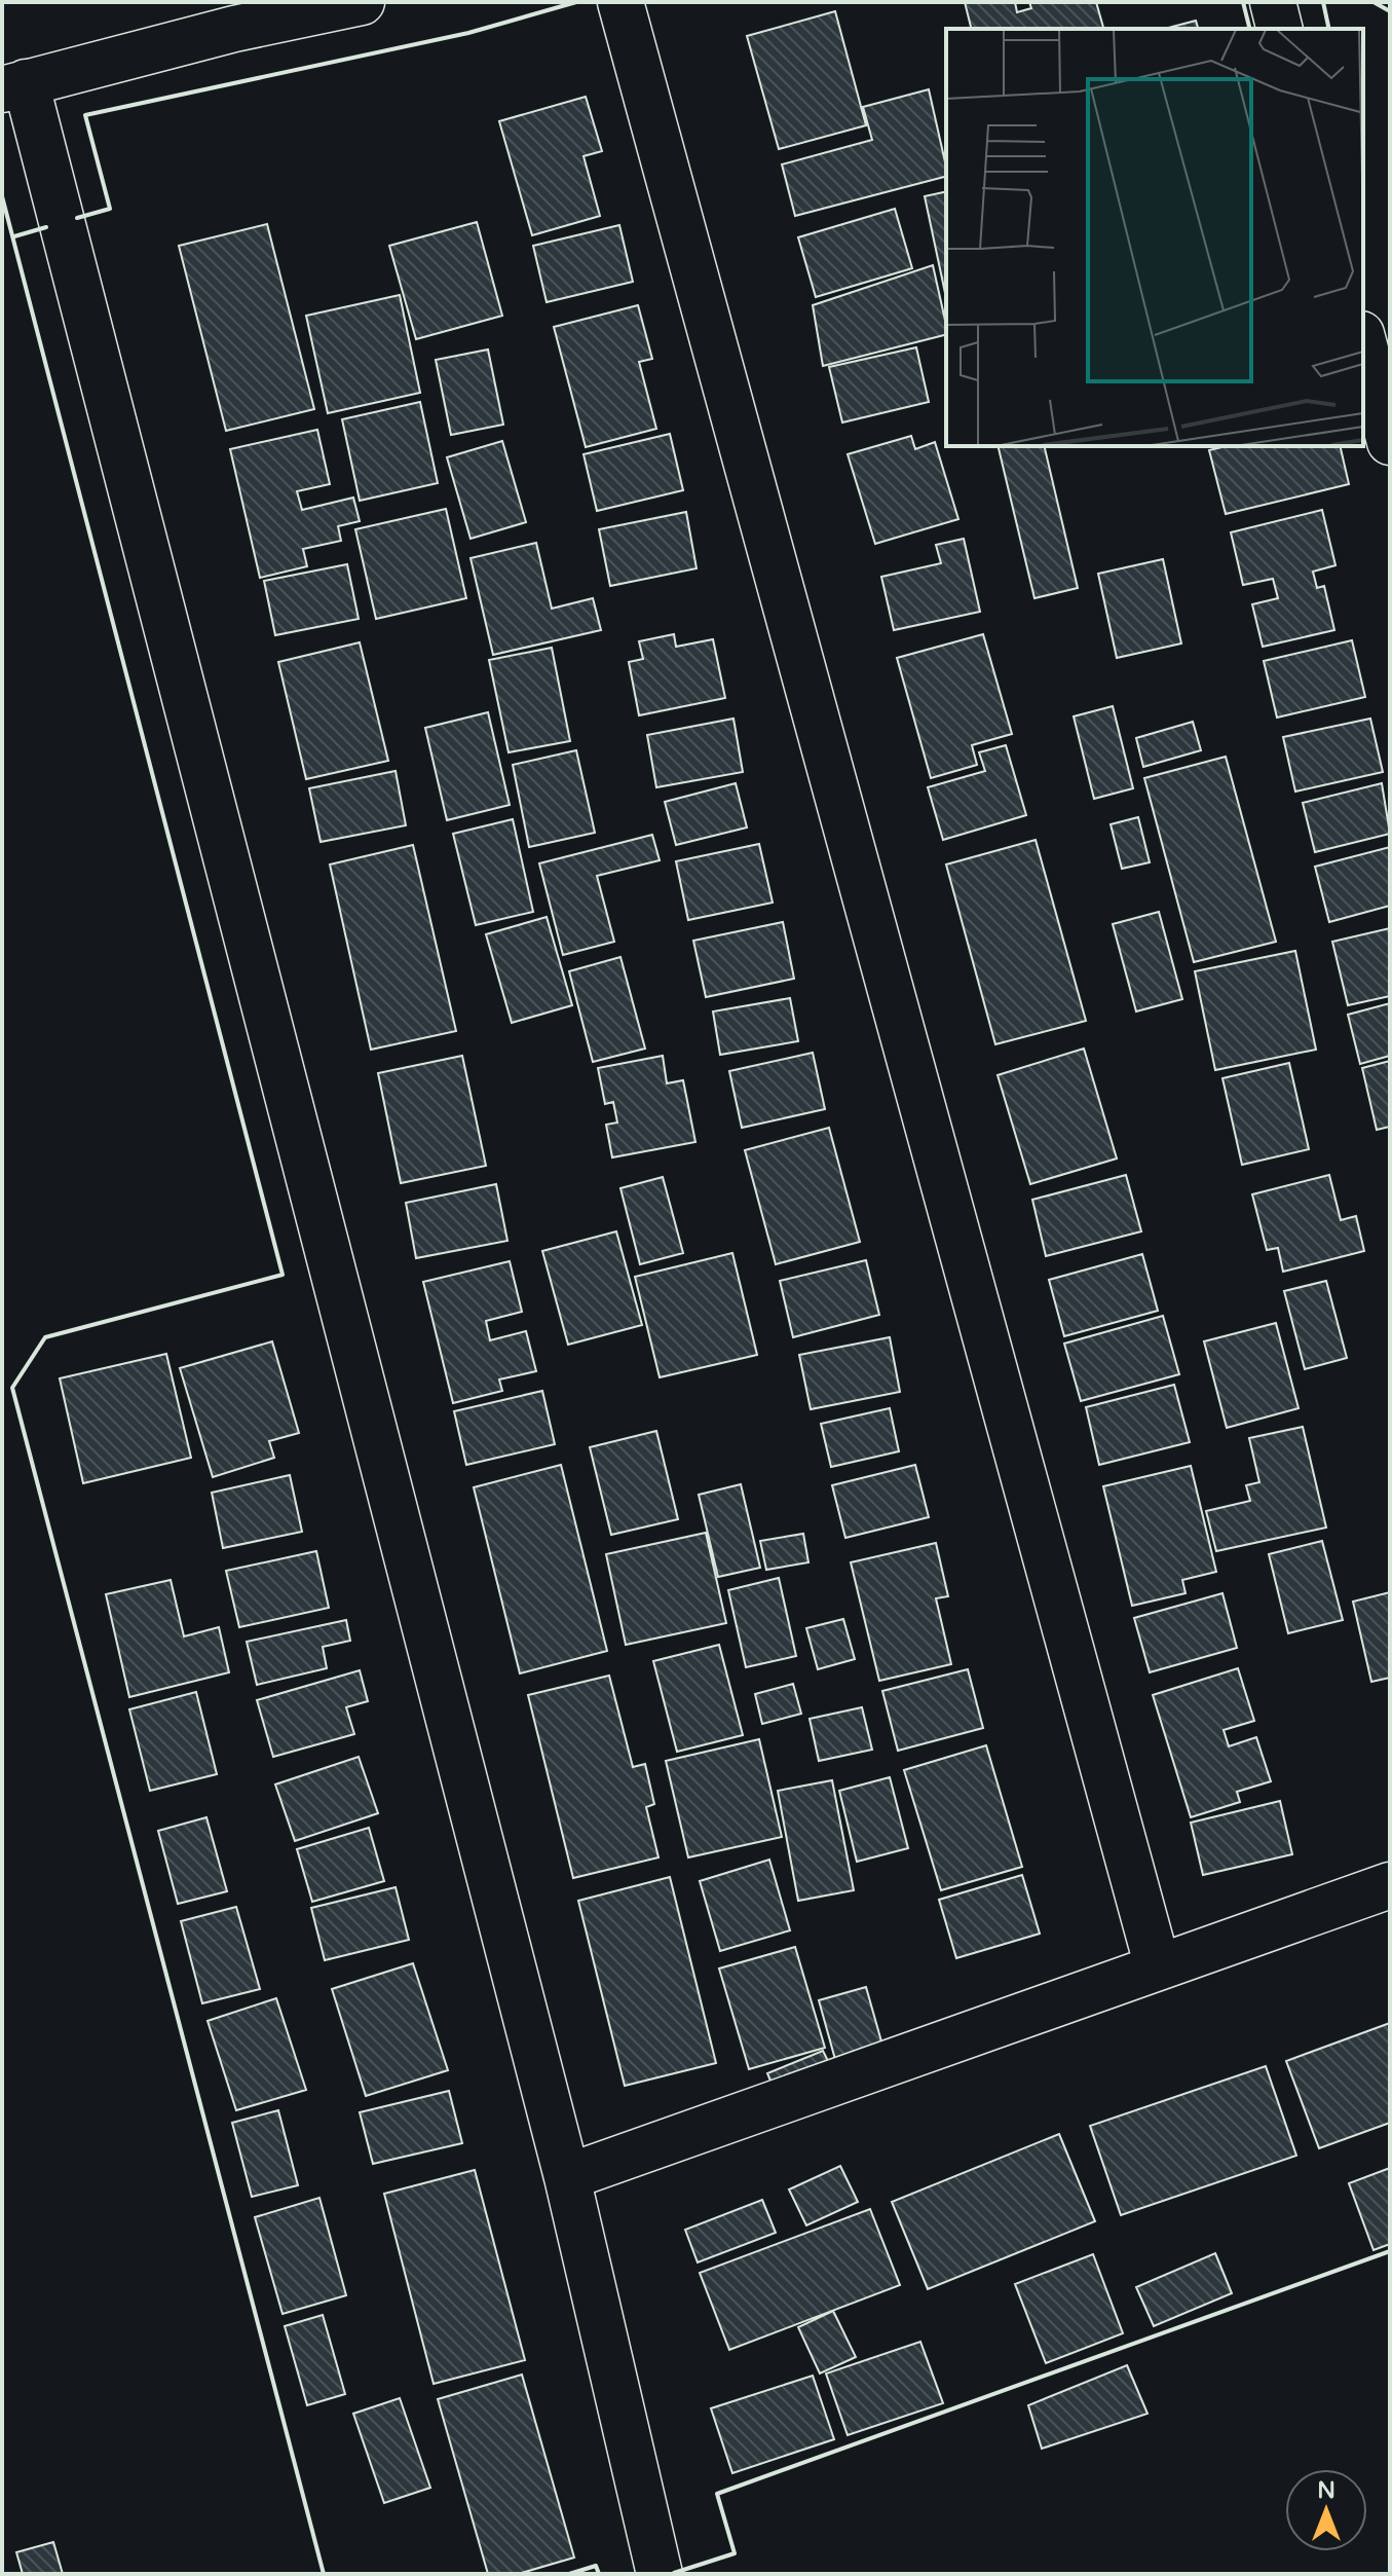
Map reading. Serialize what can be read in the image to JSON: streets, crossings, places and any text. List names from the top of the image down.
{
  "north": "top"
}
